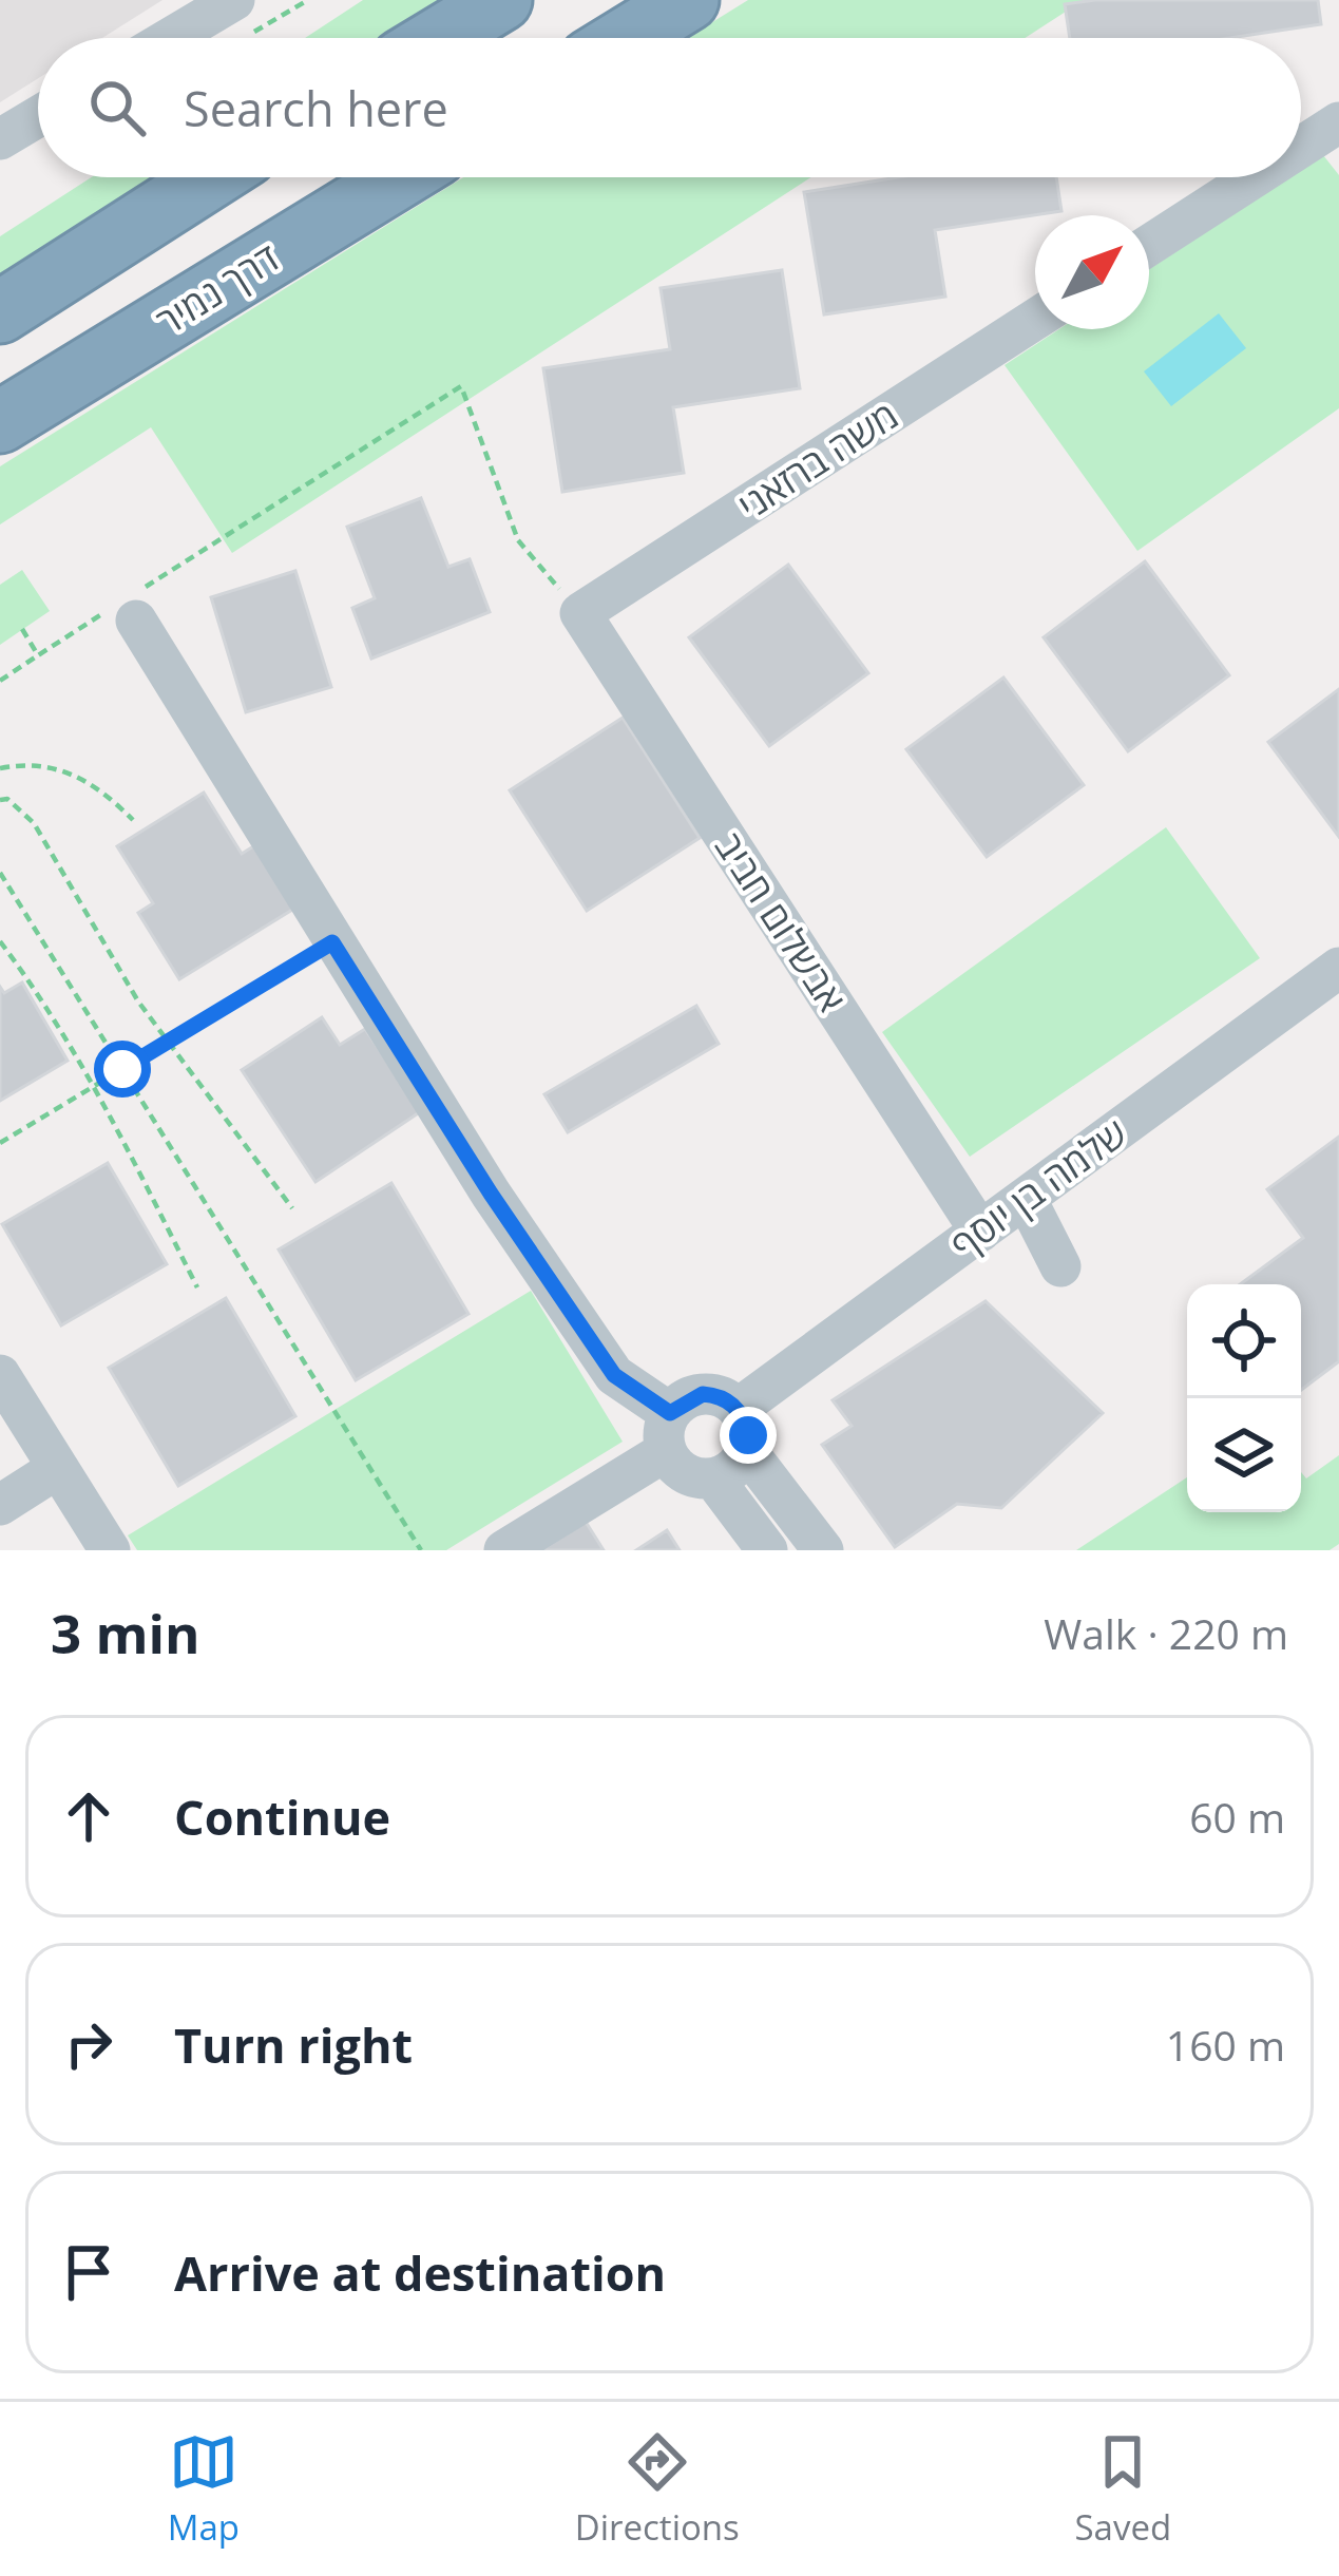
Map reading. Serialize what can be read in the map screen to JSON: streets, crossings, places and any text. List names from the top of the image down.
{
  "streets": {
    "highway": ["דרך נמיר"],
    "street": ["משה ברזאני", "אבשלום חביב", "שלמה בן יוסף"]
  },
  "crossings": [
    ["משה ברזאני", "אבשלום חביב"],
    ["אבשלום חביב", "שלמה בן יוסף"]
  ],
  "north": "top right",
  "page": {
    "search": "Search here",
    "heading": ["3 min", "Walk · 220 m"],
    "list": [
      ["Continue", "60 m"],
      ["Turn right", "160 m"],
      "Arrive at destination"
    ],
    "nav": ["Map", "Directions", "Saved"]
  }
}
